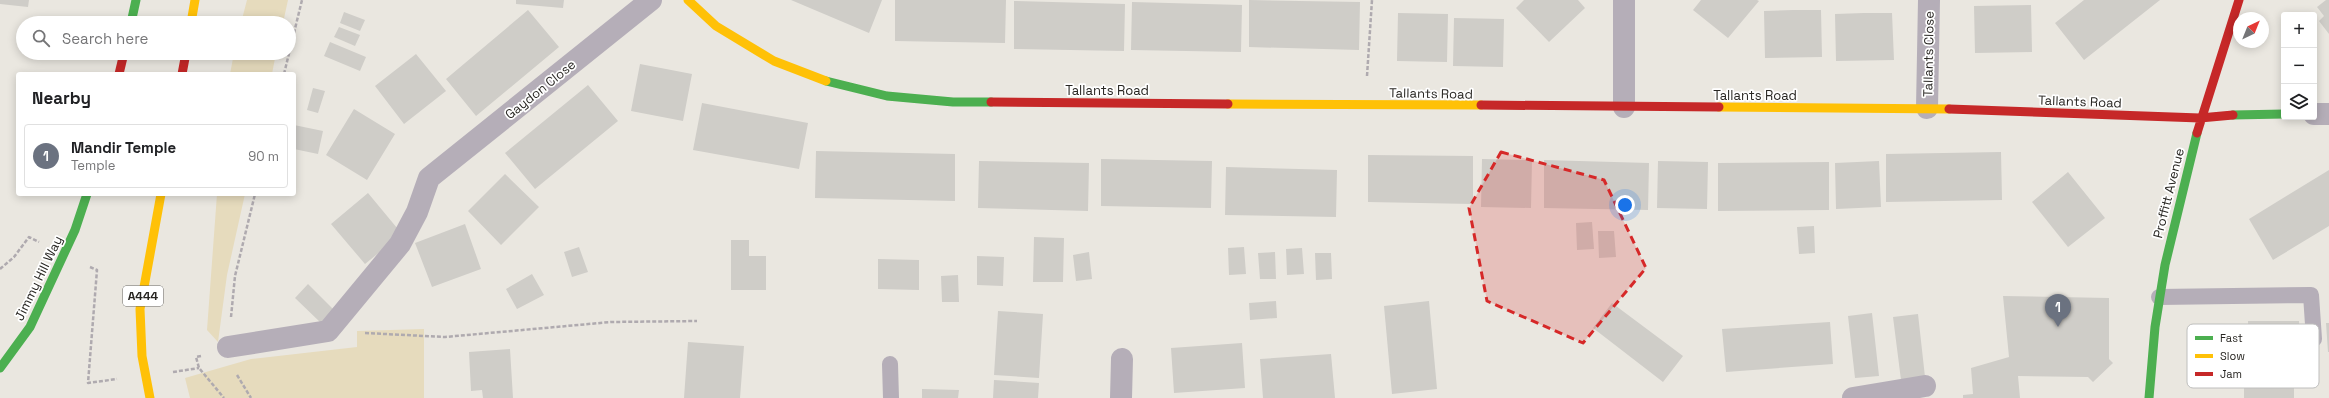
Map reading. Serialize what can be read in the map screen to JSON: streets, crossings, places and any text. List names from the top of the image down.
{
  "streets": {
    "main road": [
      "Tallants Road",
      "Proffitt Avenue",
      "Jimmy Hill Way",
      "A444"
    ],
    "street": ["Tallants Close", "Gaydon Close"]
  },
  "crossings": [
    ["Tallants Close", "Tallants Road"],
    ["Tallants Road", "Proffitt Avenue"]
  ],
  "legend": ["Fast", "Slow", "Jam"],
  "north": "top right",
  "page": {
    "map_buttons": ["+", "−"],
    "search": "Search here",
    "heading": "Nearby",
    "list": [
      {
        "mark": "1",
        "name": "Mandir Temple",
        "note": "Temple",
        "value": "90 m"
      }
    ],
    "pins": "1"
  }
}
